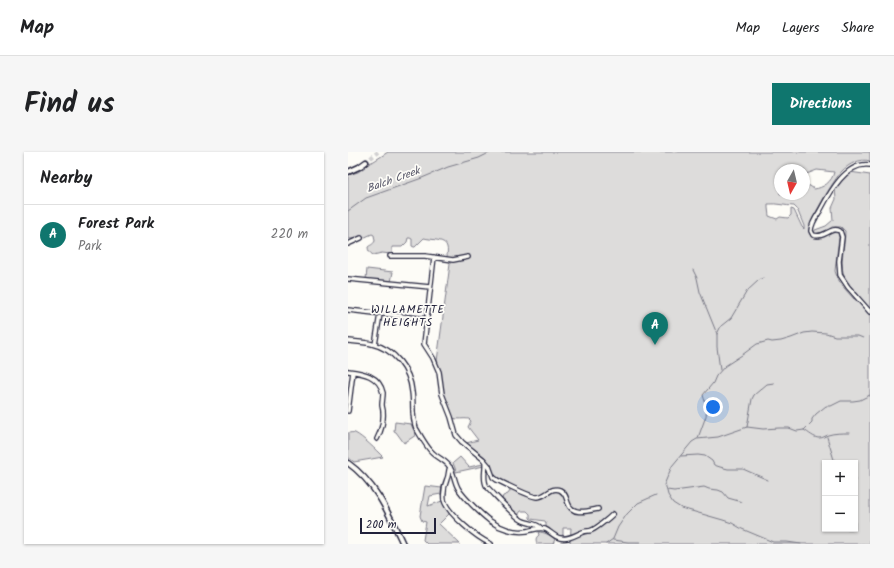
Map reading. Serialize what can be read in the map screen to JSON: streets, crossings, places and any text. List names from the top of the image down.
{
  "districts": ["WILLAMETTE HEIGHTS"],
  "water": ["Balch Creek"],
  "scale_bar": "200 m",
  "north": "bottom",
  "page": {
    "header": "Map",
    "nav": ["Map", "Layers", "Share"],
    "title": "Find us",
    "buttons": "Directions",
    "heading": "Nearby",
    "list": [
      {
        "mark": "A",
        "name": "Forest Park",
        "note": "Park",
        "value": "220 m"
      }
    ],
    "pins": "A",
    "map_buttons": ["+", "−"],
    "scale": "200 m"
  }
}
